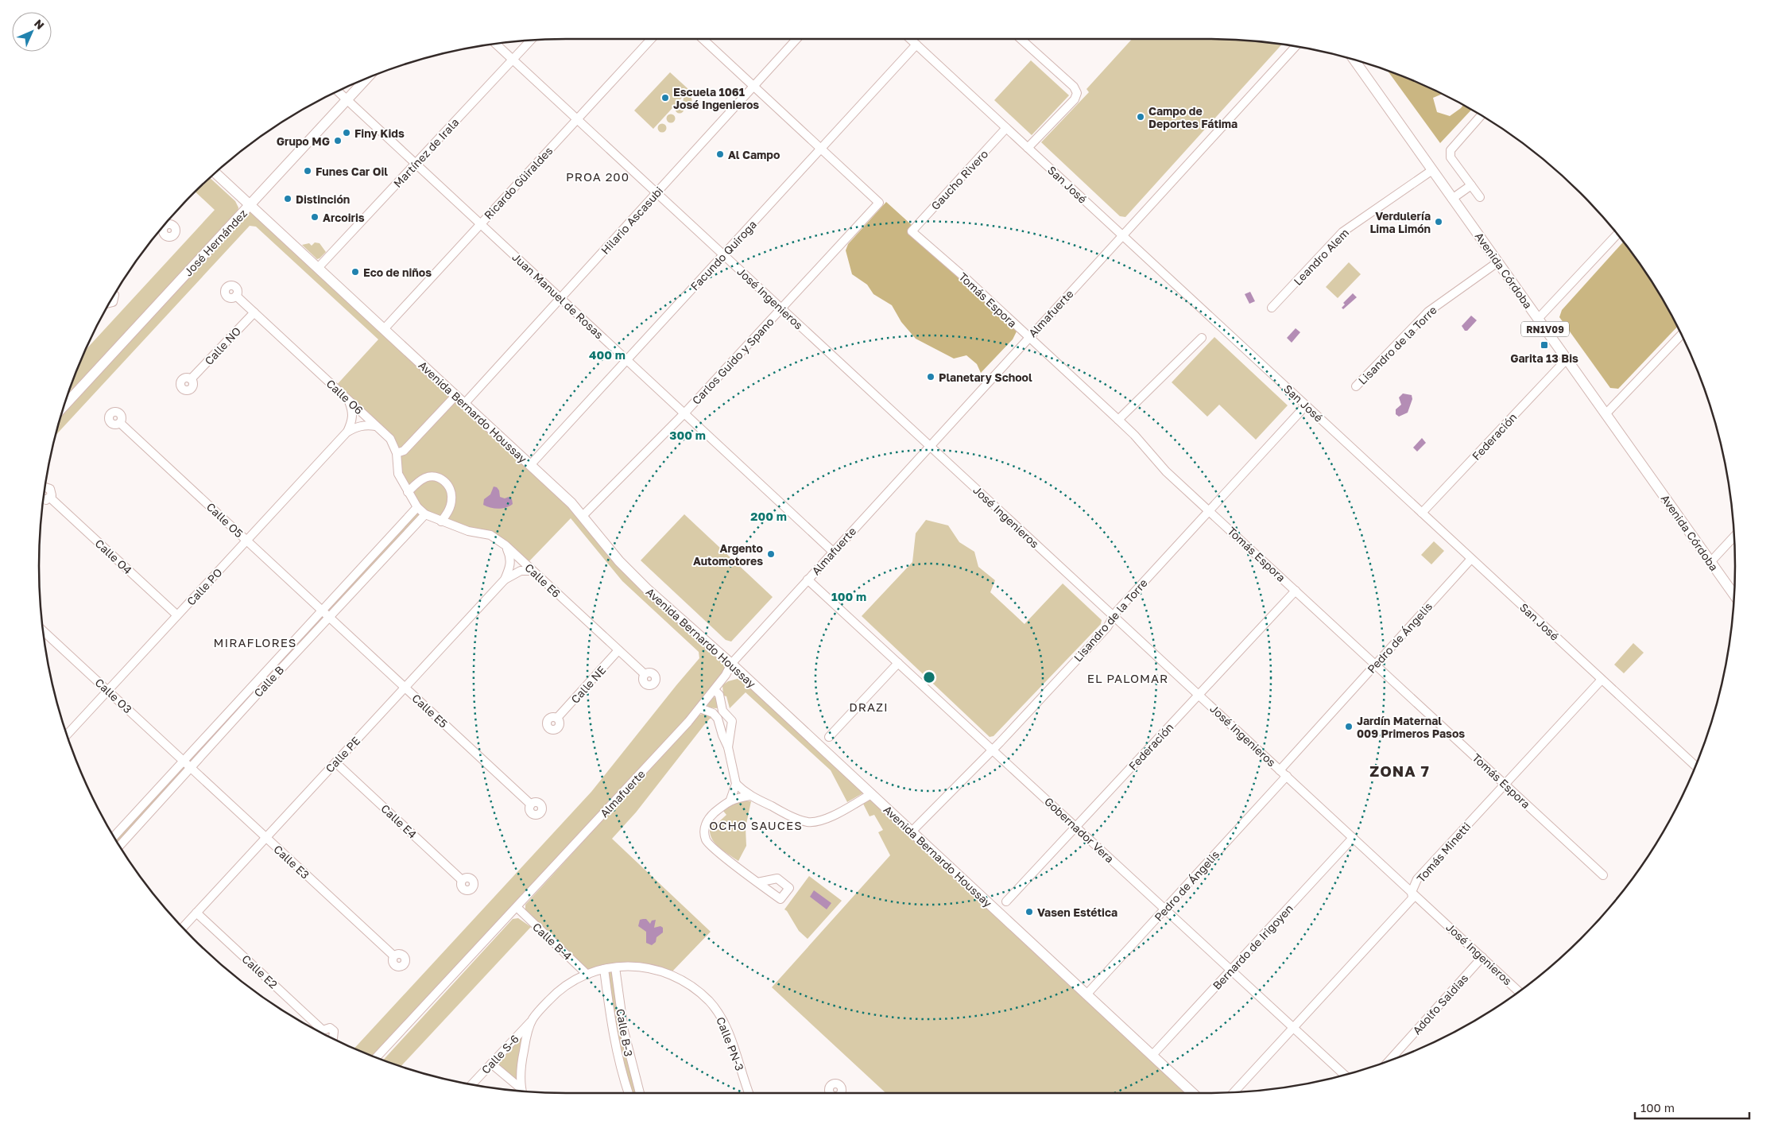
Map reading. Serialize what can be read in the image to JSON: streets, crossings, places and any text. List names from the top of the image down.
{
  "streets": {
    "main road": [
      "José Hernández",
      "Avenida Córdoba",
      "RN1V09",
      "Avenida Bernardo Houssay"
    ],
    "street": [
      "Martínez de Irala",
      "Gaucho Rivero",
      "Ricardo Güiraldes",
      "San José",
      "Hilario Ascasubi",
      "Facundo Quiroga",
      "Leandro Alem",
      "Juan Manuel de Rosas",
      "José Ingenieros",
      "Tomás Espora",
      "Almafuerte",
      "Lisandro de la Torre",
      "Calle NO",
      "Carlos Guido y Spano",
      "Calle O6",
      "Federación",
      "Calle O5",
      "Calle O4",
      "Calle E6",
      "Calle PO",
      "Pedro de Ángelis",
      "Calle B",
      "Calle NE",
      "Calle O3",
      "Calle E5",
      "Calle PE",
      "Calle E4",
      "Gobernador Vera",
      "Tomás Minetti",
      "Calle E3",
      "Calle B-4",
      "Bernardo de Irigoyen",
      "Calle E2",
      "Adolfo Saldias",
      "Calle B-3",
      "Calle PN-3",
      "Calle S-6"
    ]
  },
  "crossings": [
    ["Martínez de Irala", "Juan Manuel de Rosas"],
    ["Martínez de Irala", "José Ingenieros"],
    ["Martínez de Irala", "Avenida Bernardo Houssay"],
    ["Gaucho Rivero", "San José"],
    ["Gaucho Rivero", "Tomás Espora"],
    ["Ricardo Güiraldes", "Juan Manuel de Rosas"],
    ["Ricardo Güiraldes", "José Ingenieros"],
    ["Ricardo Güiraldes", "Avenida Bernardo Houssay"],
    ["San José", "Facundo Quiroga"],
    ["San José", "Almafuerte"],
    ["San José", "Lisandro de la Torre"],
    ["San José", "Federación"],
    ["San José", "Pedro de Ángelis"],
    ["San José", "Tomás Minetti"],
    ["Hilario Ascasubi", "Juan Manuel de Rosas"],
    ["Hilario Ascasubi", "José Ingenieros"],
    ["Hilario Ascasubi", "Avenida Bernardo Houssay"],
    ["José Hernández", "Juan Manuel de Rosas"],
    ["José Hernández", "Avenida Bernardo Houssay"],
    ["Facundo Quiroga", "Juan Manuel de Rosas"],
    ["Facundo Quiroga", "José Ingenieros"],
    ["Facundo Quiroga", "Carlos Guido y Spano"],
    ["Facundo Quiroga", "Avenida Bernardo Houssay"],
    ["Leandro Alem", "Avenida Córdoba"],
    ["Avenida Córdoba", "Lisandro de la Torre"],
    ["Avenida Córdoba", "Federación"],
    ["Juan Manuel de Rosas", "Almafuerte"],
    ["Juan Manuel de Rosas", "Carlos Guido y Spano"],
    ["José Ingenieros", "Almafuerte"],
    ["José Ingenieros", "Lisandro de la Torre"],
    ["José Ingenieros", "Carlos Guido y Spano"],
    ["José Ingenieros", "Federación"],
    ["José Ingenieros", "Pedro de Ángelis"],
    ["José Ingenieros", "Tomás Minetti"],
    ["José Ingenieros", "Bernardo de Irigoyen"],
    ["José Ingenieros", "Adolfo Saldias"],
    ["Tomás Espora", "Almafuerte"],
    ["Tomás Espora", "Lisandro de la Torre"],
    ["Tomás Espora", "Federación"],
    ["Tomás Espora", "Pedro de Ángelis"],
    ["Tomás Espora", "Tomás Minetti"],
    ["Almafuerte", "Avenida Bernardo Houssay"],
    ["Almafuerte", "Gobernador Vera"],
    ["Almafuerte", "Calle B-4"],
    ["Lisandro de la Torre", "Avenida Bernardo Houssay"],
    ["Lisandro de la Torre", "Gobernador Vera"],
    ["Calle NO", "Calle O6"],
    ["Carlos Guido y Spano", "Avenida Bernardo Houssay"],
    ["Calle O6", "Calle E6"],
    ["Calle O6", "Calle PO"],
    ["Calle O6", "Calle B"],
    ["Avenida Bernardo Houssay", "Pedro de Ángelis"],
    ["Avenida Bernardo Houssay", "Bernardo de Irigoyen"],
    ["Federación", "Gobernador Vera"],
    ["Calle O5", "Calle PO"],
    ["Calle O5", "Calle B"],
    ["Calle O5", "Calle E5"],
    ["Calle O4", "Calle PO"],
    ["Calle E6", "Calle B"],
    ["Calle E6", "Calle NE"],
    ["Calle E6", "Calle PE"],
    ["Calle PO", "Calle O3"],
    ["Pedro de Ángelis", "Gobernador Vera"],
    ["Calle B", "Calle O3"],
    ["Calle B", "Calle E5"],
    ["Calle B", "Calle E3"],
    ["Calle O3", "Calle E3"],
    ["Calle E5", "Calle PE"],
    ["Calle PE", "Calle E4"],
    ["Calle PE", "Calle E3"],
    ["Calle PE", "Calle E2"],
    ["Gobernador Vera", "Tomás Minetti"],
    ["Gobernador Vera", "Bernardo de Irigoyen"],
    ["Calle B-4", "Calle PN-3"],
    ["Calle B-4", "Calle S-6"],
    ["Calle B-3", "Calle PN-3"],
    ["Calle PN-3", "Calle S-6"]
  ],
  "districts": [
    "PROA 200",
    "MIRAFLORES",
    "EL PALOMAR",
    "DRAZI",
    "ZONA 7",
    "OCHO SAUCES"
  ],
  "places": {
    "other": [
      "Escuela 1061 José Ingenieros",
      "Campo de Deportes Fátima",
      "Finy Kids",
      "Grupo MG",
      "Al Campo",
      "Funes Car Oil",
      "Distinción",
      "Arcoiris",
      "Verdulería Lima Limón",
      "Eco de niños",
      "Planetary School",
      "Argento Automotores",
      "Jardín Maternal 009 Primeros Pasos",
      "Vasen Estética"
    ],
    "transit": ["Garita 13 Bis"]
  },
  "scale_bar": "100 m",
  "north": "top right",
  "rings": [
    "400 m",
    "300 m",
    "200 m",
    "100 m"
  ]
}
